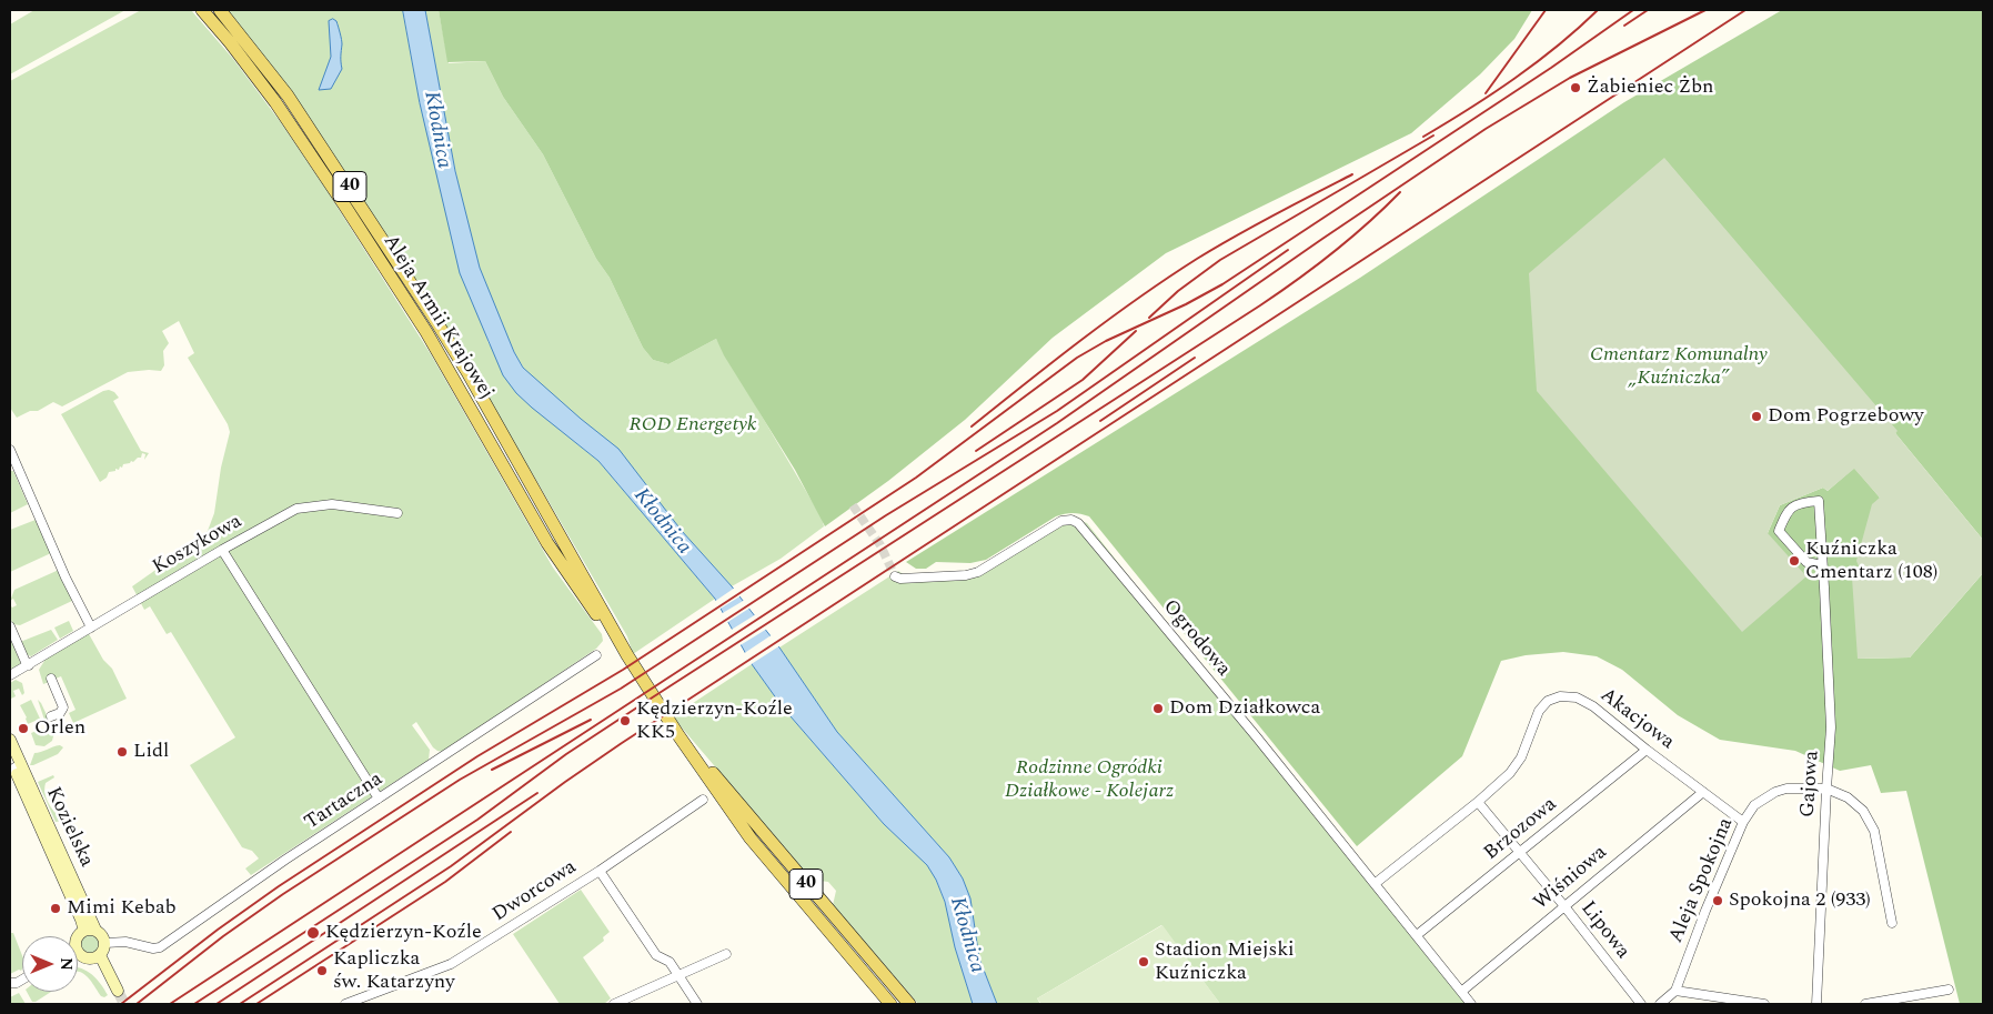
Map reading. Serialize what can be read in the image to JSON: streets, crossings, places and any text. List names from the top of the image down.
{
  "streets": {
    "main road": ["40", "Aleja Armii Krajowej", "Kozielska"],
    "street": [
      "Koszykowa",
      "Ogrodowa",
      "Akacjowa",
      "Gajowa",
      "Tartaczna",
      "Brzozowa",
      "Wiśniowa",
      "Aleja Spokojna",
      "Dworcowa",
      "Lipowa"
    ]
  },
  "crossings": [
    ["Ogrodowa", "Akacjowa"],
    ["Ogrodowa", "Brzozowa"],
    ["Ogrodowa", "Wiśniowa"],
    ["Akacjowa", "Brzozowa"],
    ["Akacjowa", "Wiśniowa"],
    ["Akacjowa", "Aleja Spokojna"],
    ["Akacjowa", "Lipowa"],
    ["Gajowa", "Aleja Spokojna"],
    ["Brzozowa", "Lipowa"],
    ["Wiśniowa", "Lipowa"]
  ],
  "water": ["Kłodnica"],
  "parks": ["Cmentarz Komunalny „Kuźniczka”", "ROD Energetyk", "Rodzinne Ogródki Działkowe - Kolejarz"],
  "places": [
    "Żabieniec Żbn",
    "Dom Pogrzebowy",
    "Kuźniczka Cmentarz (108)",
    "Dom Działkowca",
    "Kędzierzyn-Koźle KK5",
    "Orlen",
    "Lidl",
    "Spokojna 2 (933)",
    "Mimi Kebab",
    "Kędzierzyn-Koźle",
    "Stadion Miejski Kuźniczka",
    "Kapliczka św. Katarzyny"
  ],
  "north": "right"
}
